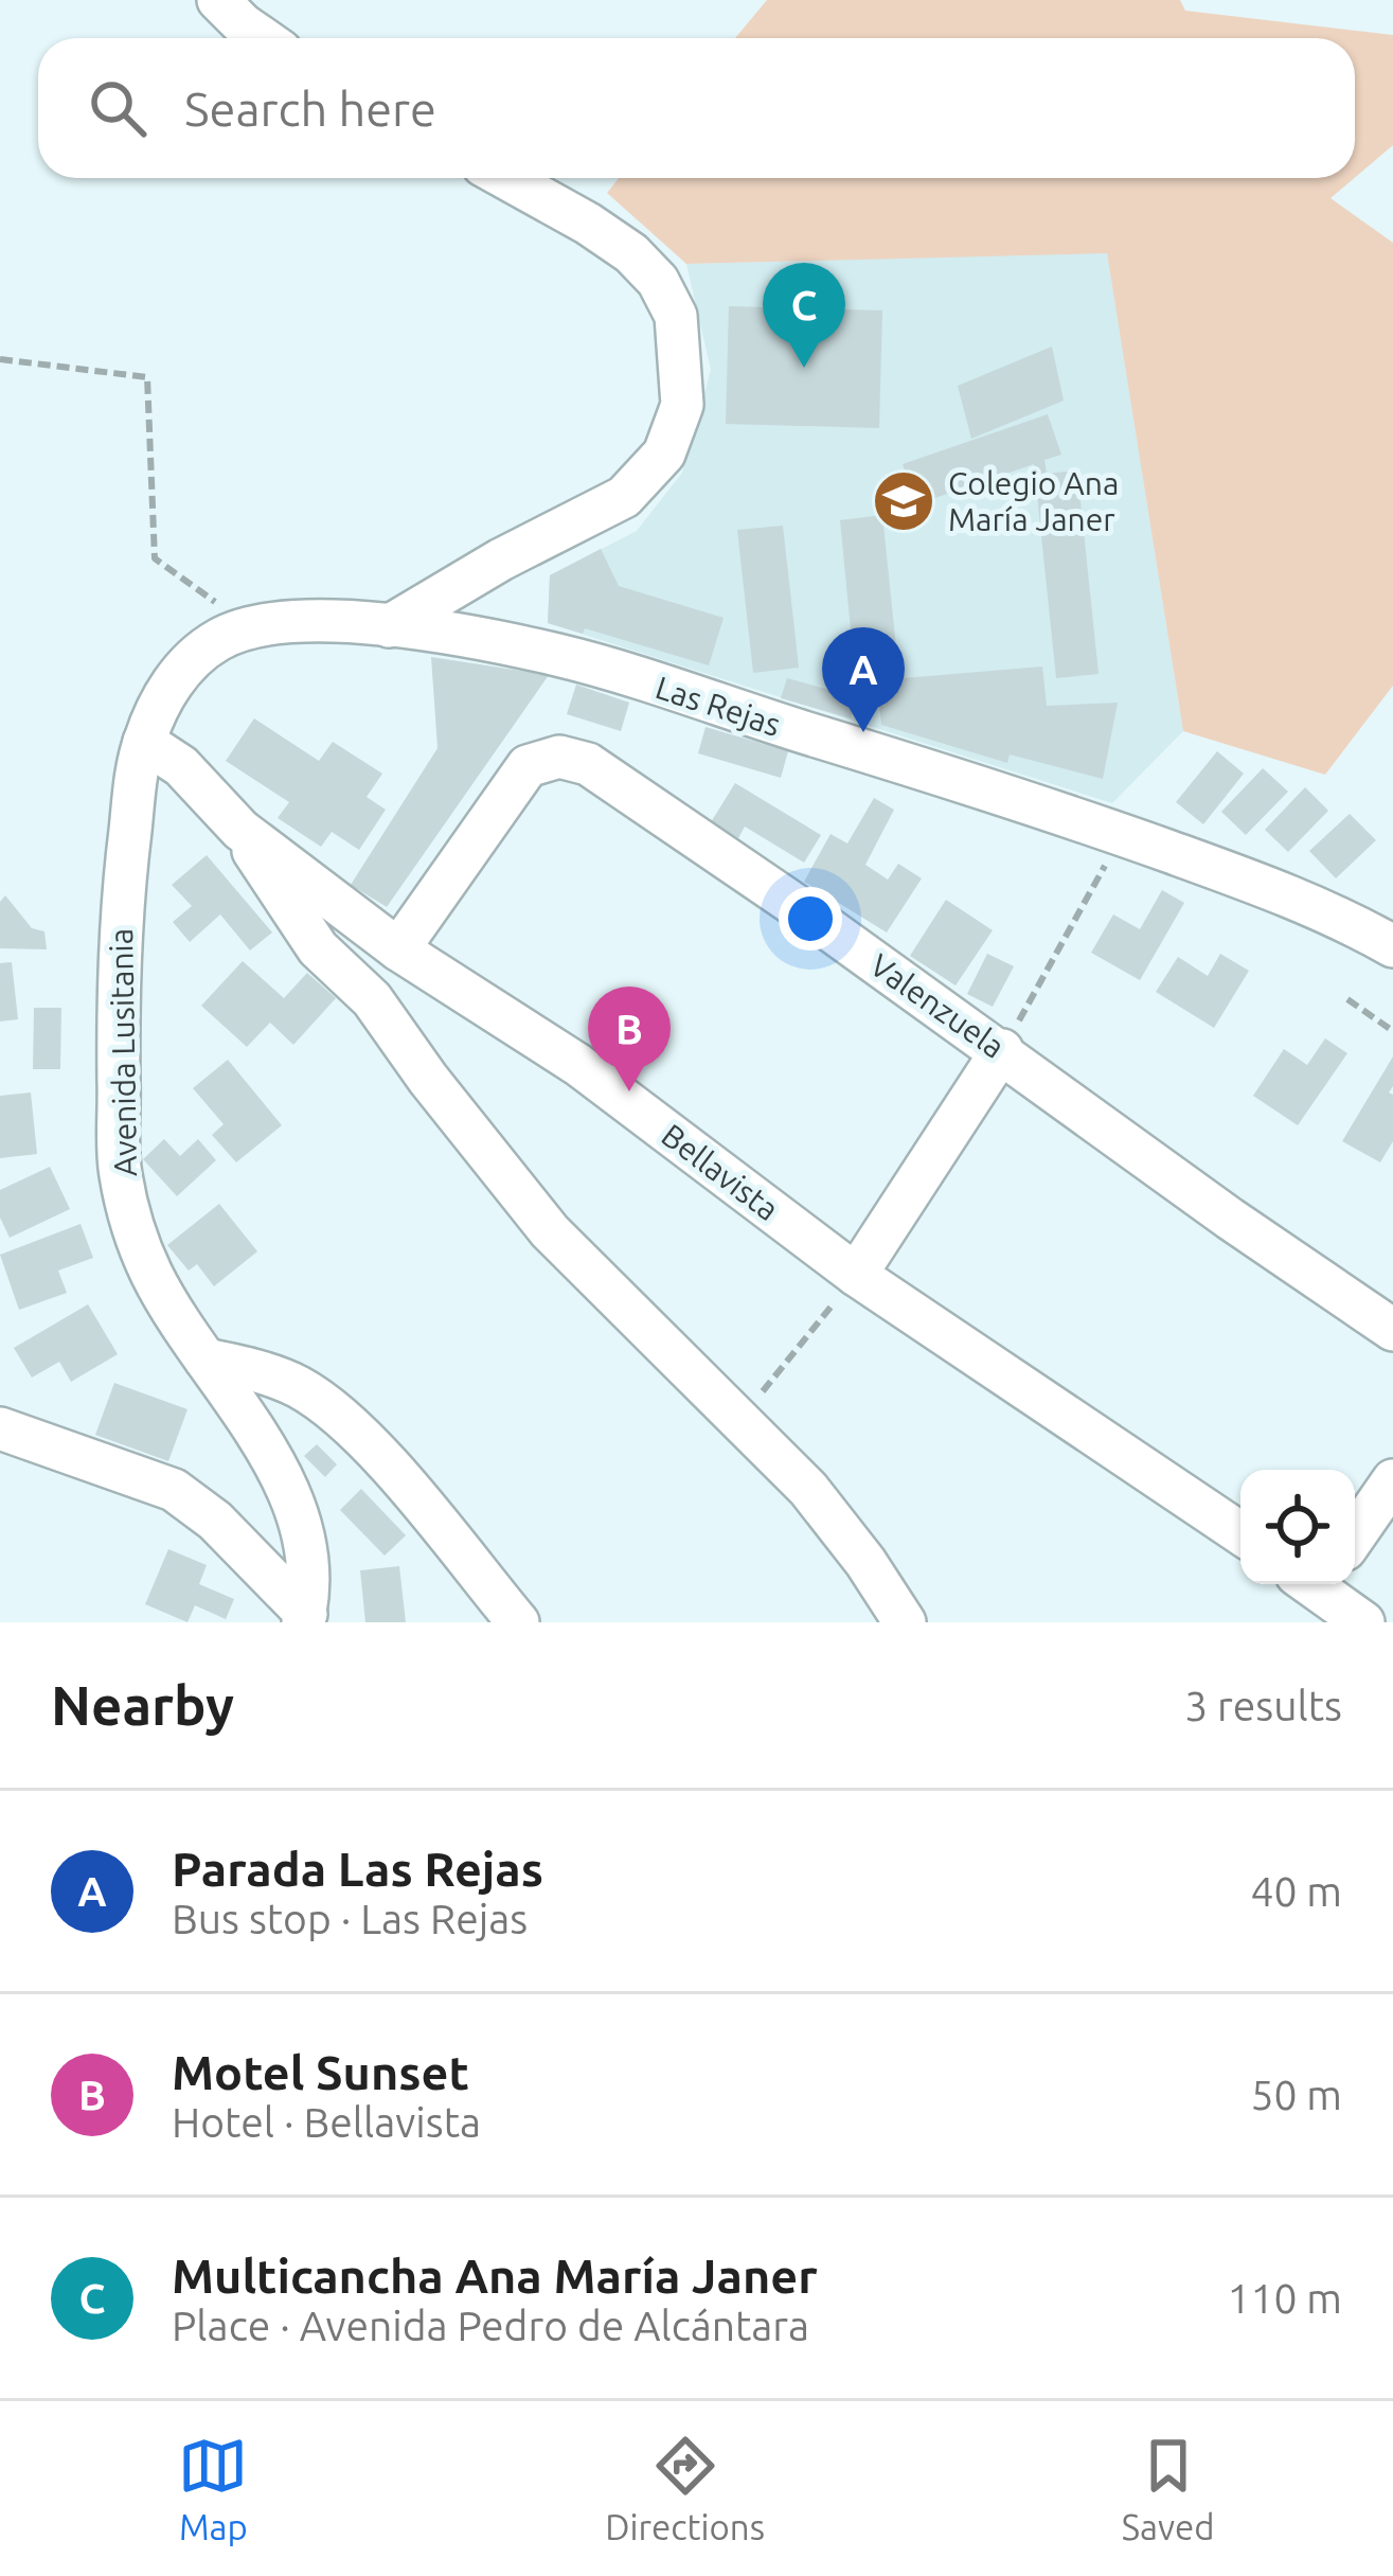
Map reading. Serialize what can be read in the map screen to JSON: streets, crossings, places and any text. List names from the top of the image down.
{
  "streets": {
    "street": [
      "Las Rejas",
      "Valenzuela",
      "Avenida Lusitania",
      "Bellavista"
    ]
  },
  "crossings": [
    ["Las Rejas", "Avenida Lusitania"],
    ["Las Rejas", "Bellavista"],
    ["Valenzuela", "Bellavista"],
    ["Avenida Lusitania", "Bellavista"]
  ],
  "places": {
    "school or university": ["Colegio Ana María Janer"]
  },
  "page": {
    "search": "Search here",
    "pins": ["C", "A", "B"],
    "heading": ["Nearby", "3 results"],
    "list": [
      {
        "mark": "A",
        "name": "Parada Las Rejas",
        "note": "Bus stop · Las Rejas",
        "value": "40 m"
      },
      {
        "mark": "B",
        "name": "Motel Sunset",
        "note": "Hotel · Bellavista",
        "value": "50 m"
      },
      {
        "mark": "C",
        "name": "Multicancha Ana María Janer",
        "note": "Place · Avenida Pedro de Alcántara",
        "value": "110 m"
      }
    ],
    "nav": ["Map", "Directions", "Saved"]
  }
}
